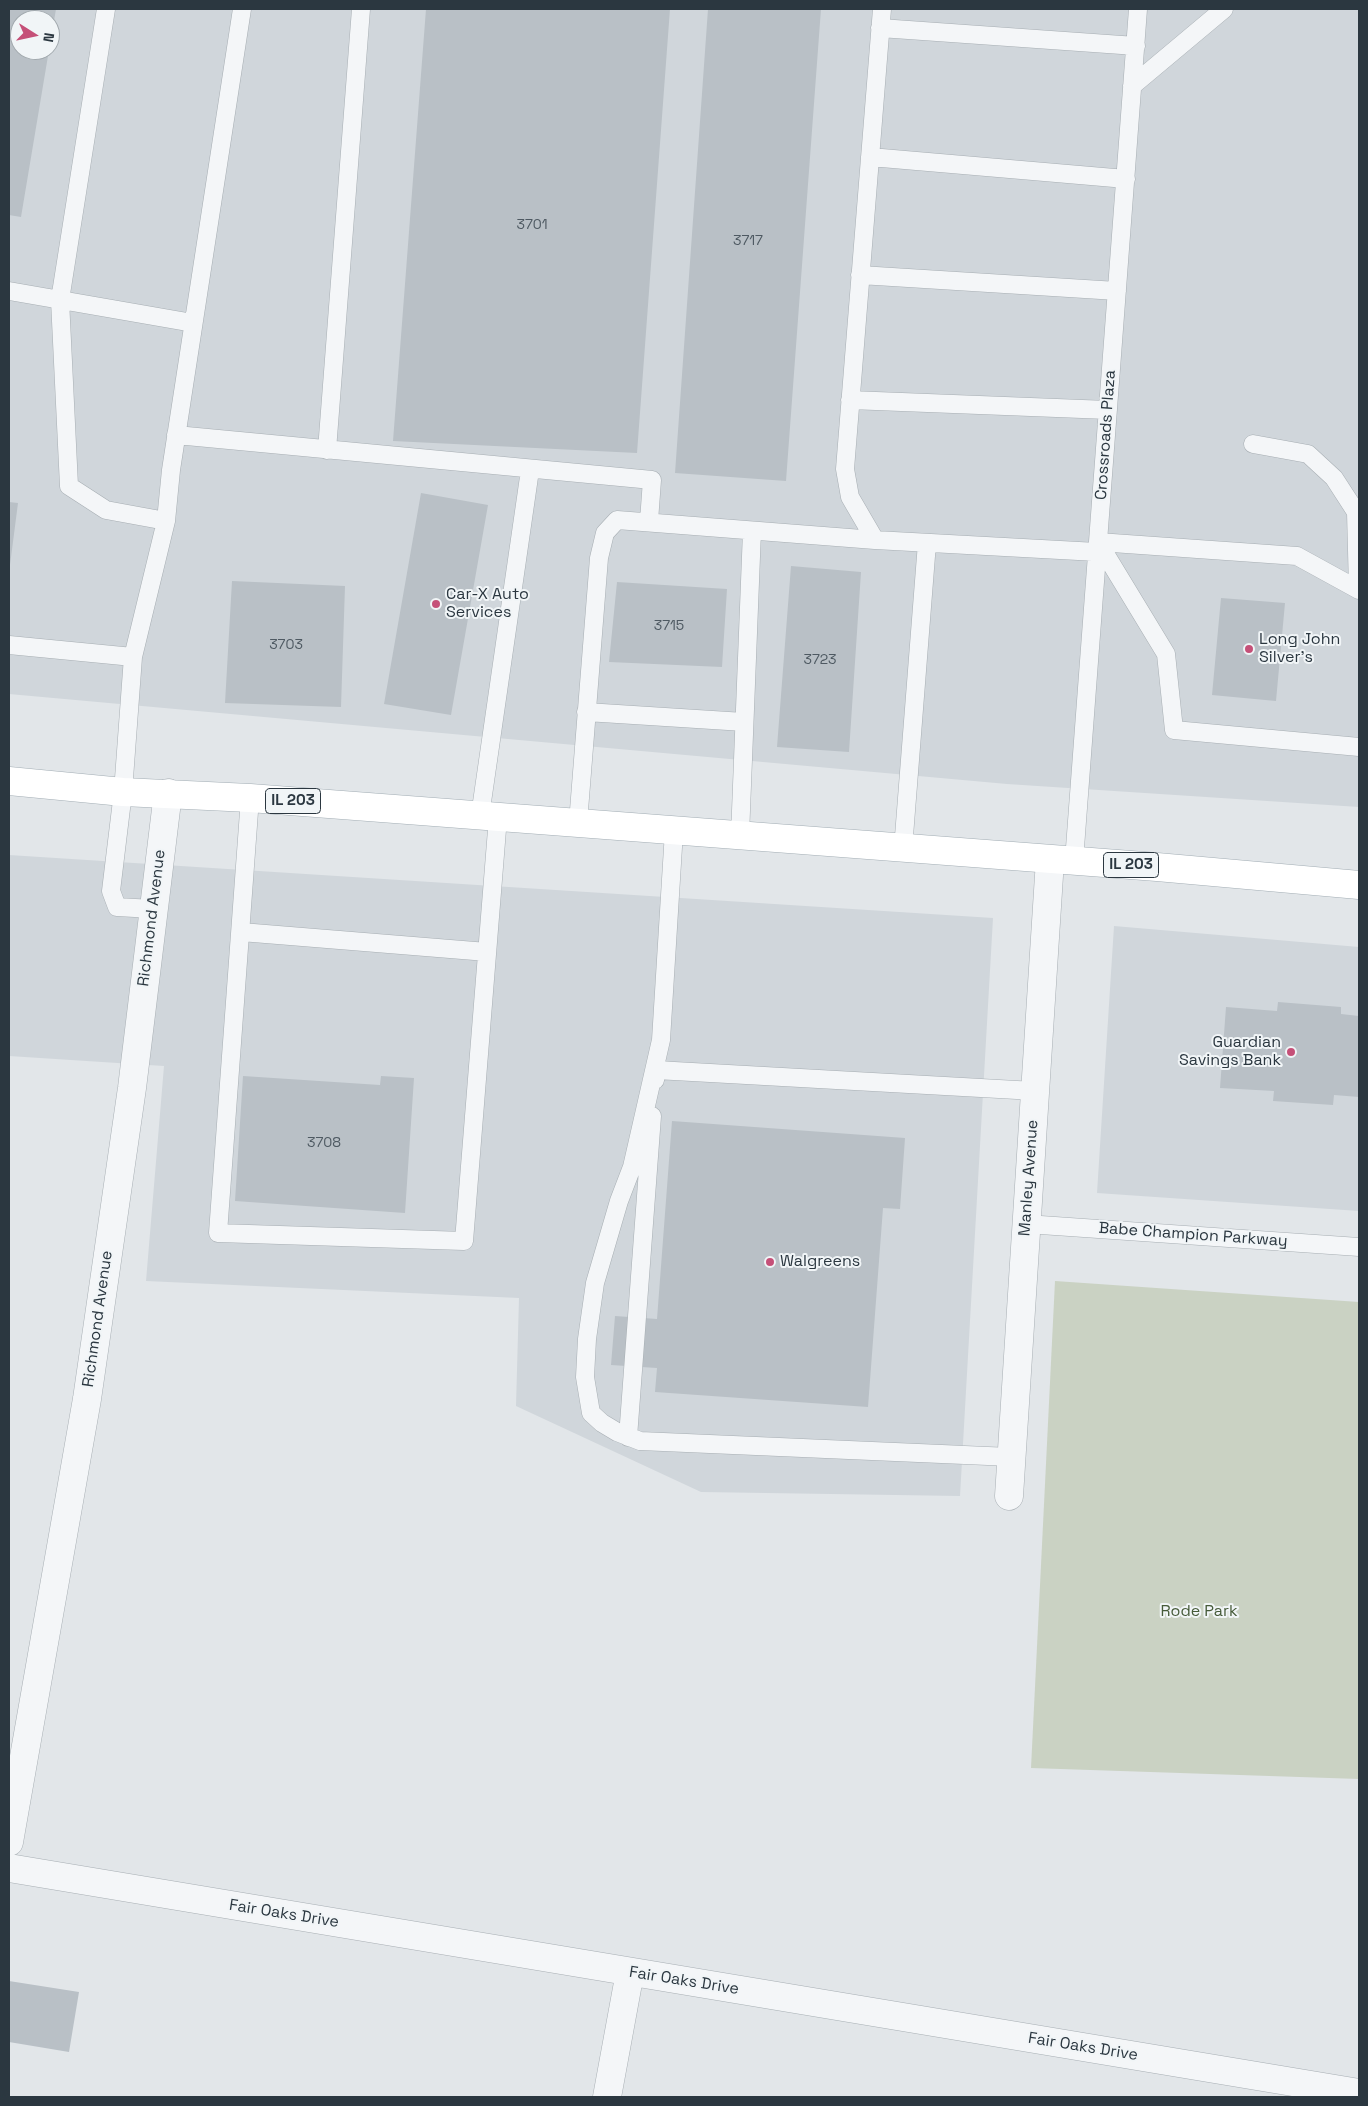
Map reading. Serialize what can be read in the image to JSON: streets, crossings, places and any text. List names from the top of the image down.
{
  "streets": {
    "main road": ["IL 203"],
    "street": ["Richmond Avenue", "Manley Avenue", "Fair Oaks Drive"],
    "lane": ["Crossroads Plaza", "Babe Champion Parkway"]
  },
  "crossings": [
    ["Crossroads Plaza", "IL 203"],
    ["Crossroads Plaza", "Manley Avenue"],
    ["IL 203", "Richmond Avenue"],
    ["IL 203", "Manley Avenue"],
    ["Manley Avenue", "Babe Champion Parkway"]
  ],
  "parks": ["Rode Park"],
  "places": [
    "Car-X Auto Services",
    "Long John Silver's",
    "Guardian Savings Bank",
    "Walgreens"
  ],
  "house_numbers": [
    "3701",
    "3717",
    "3715",
    "3703",
    "3723",
    "3708"
  ],
  "north": "right"
}
